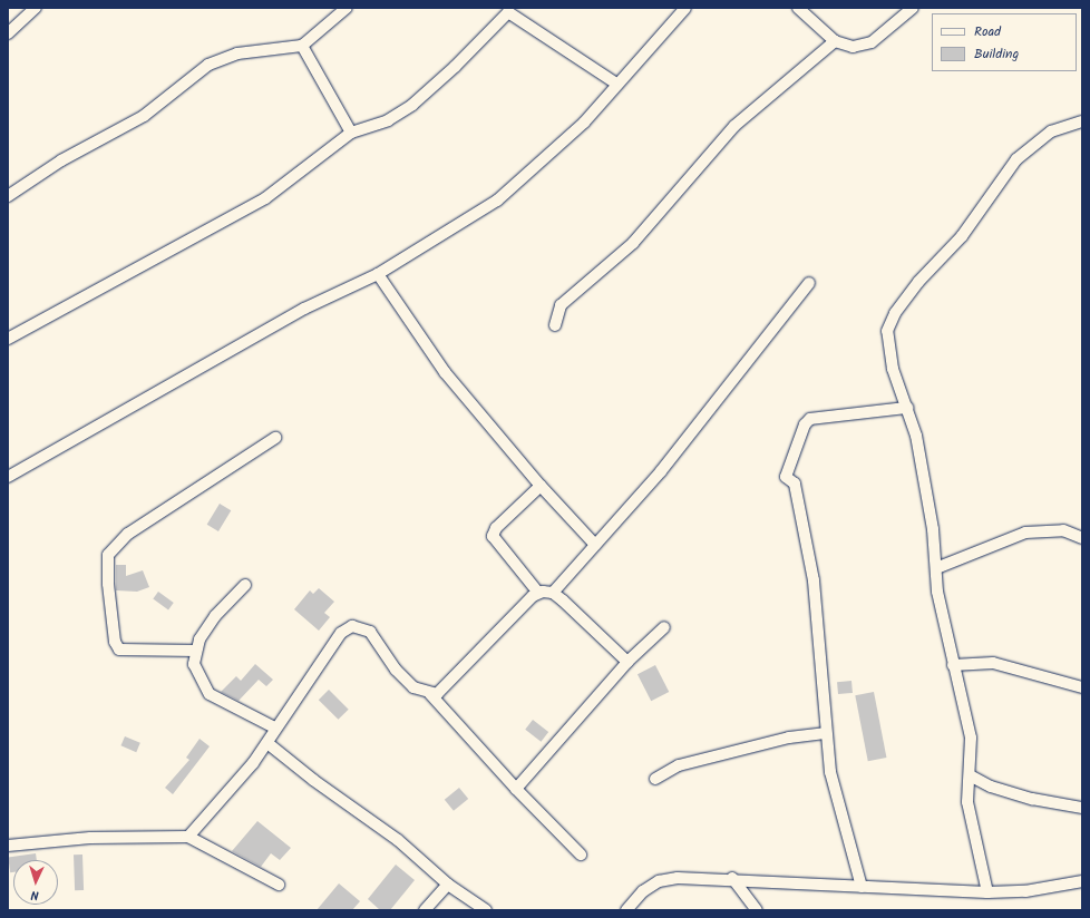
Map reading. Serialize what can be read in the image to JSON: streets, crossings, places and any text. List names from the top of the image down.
{
  "legend": ["Road", "Building"],
  "north": "bottom"
}
